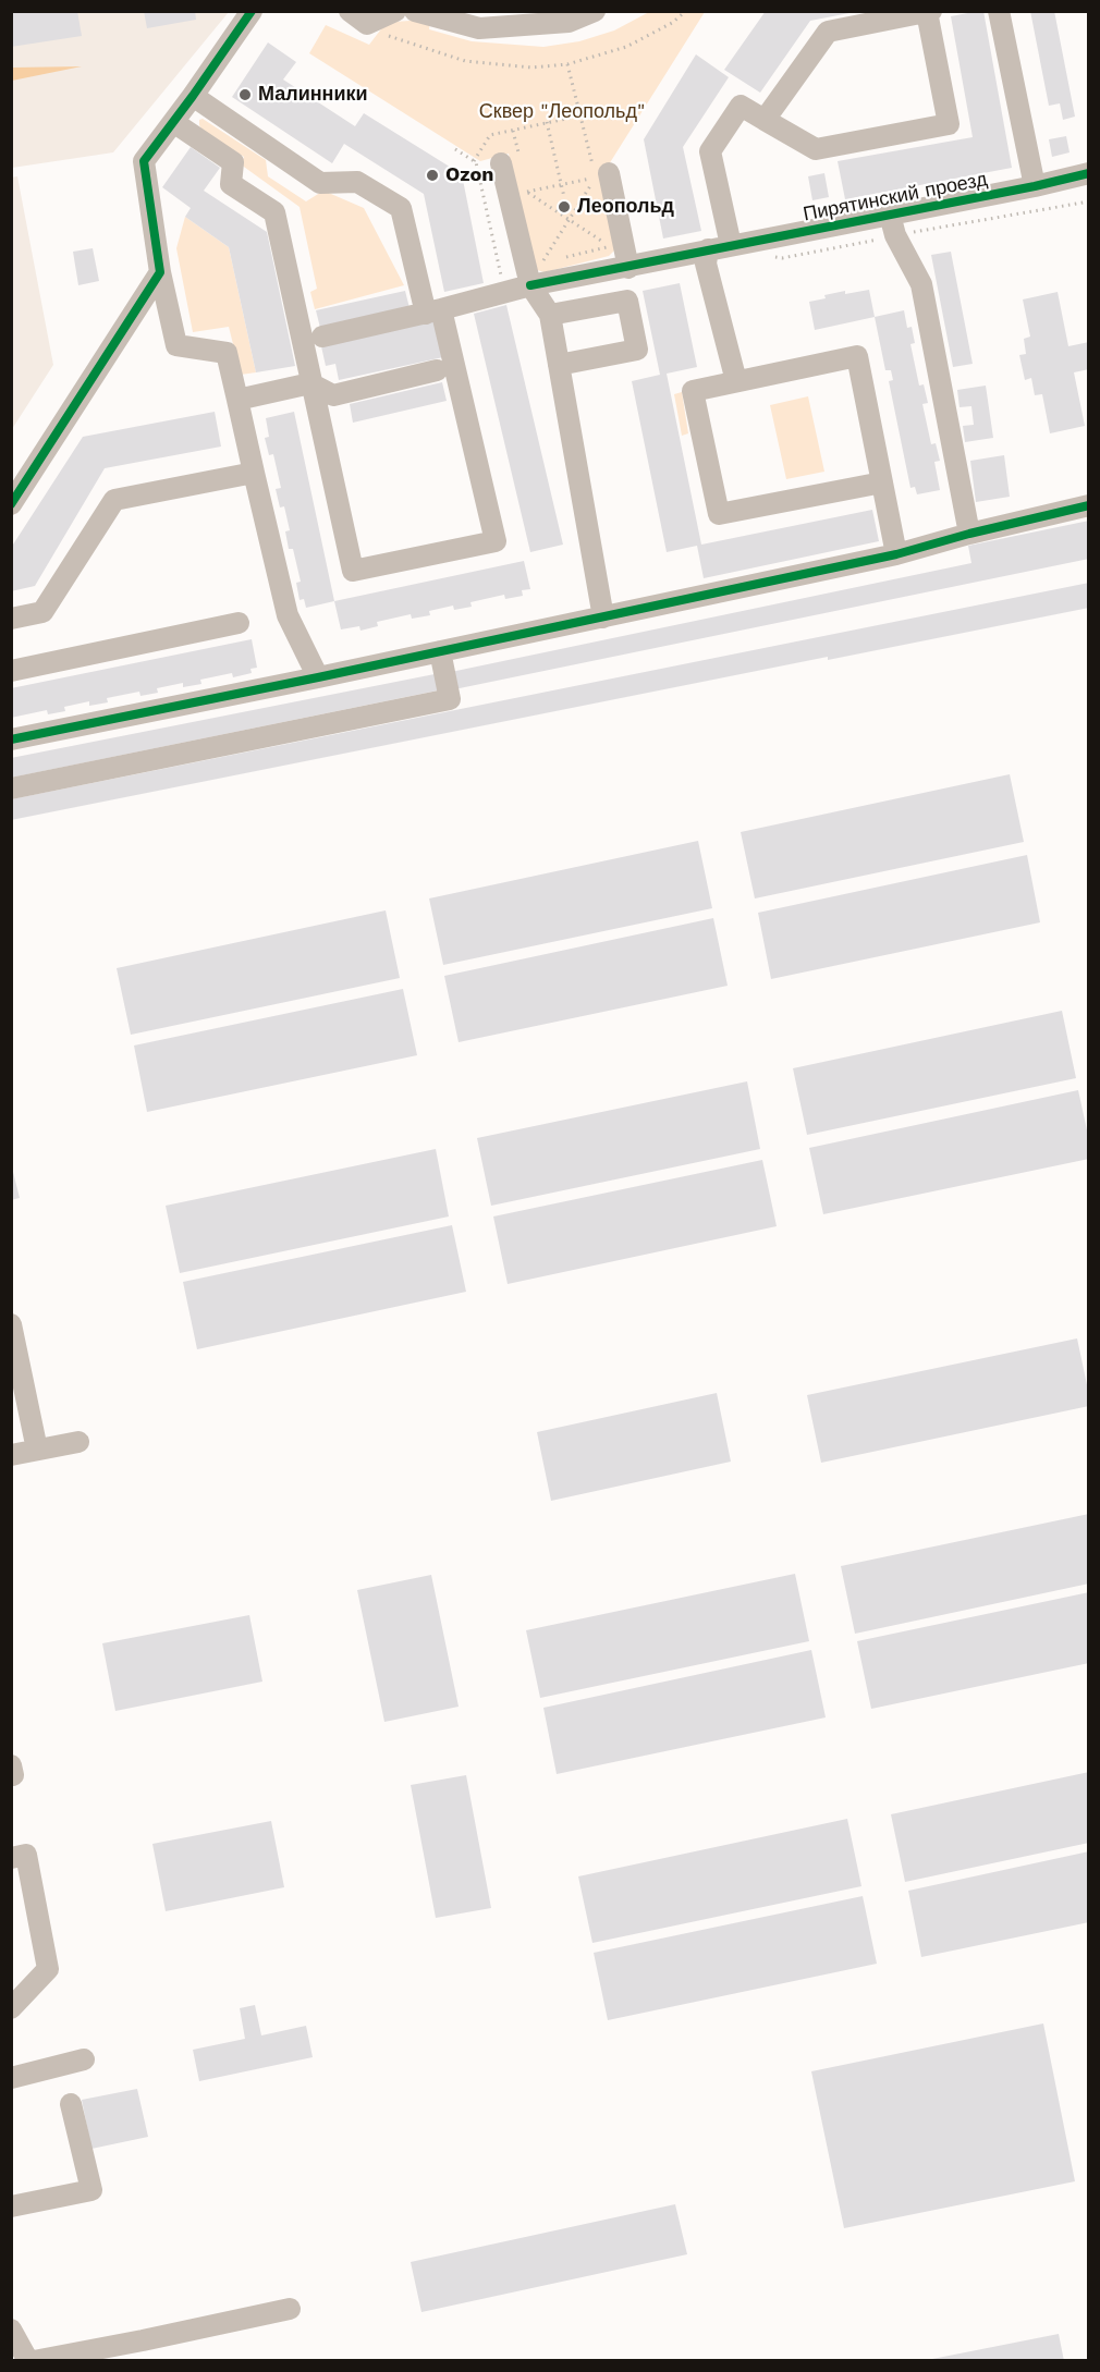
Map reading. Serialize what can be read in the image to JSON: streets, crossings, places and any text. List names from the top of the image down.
{
  "streets": {
    "street": ["Пирятинский проезд"]
  },
  "parks": ["Сквер \"Леопольд\""],
  "places": ["Малинники", "Ozon", "Леопольд"]
}
